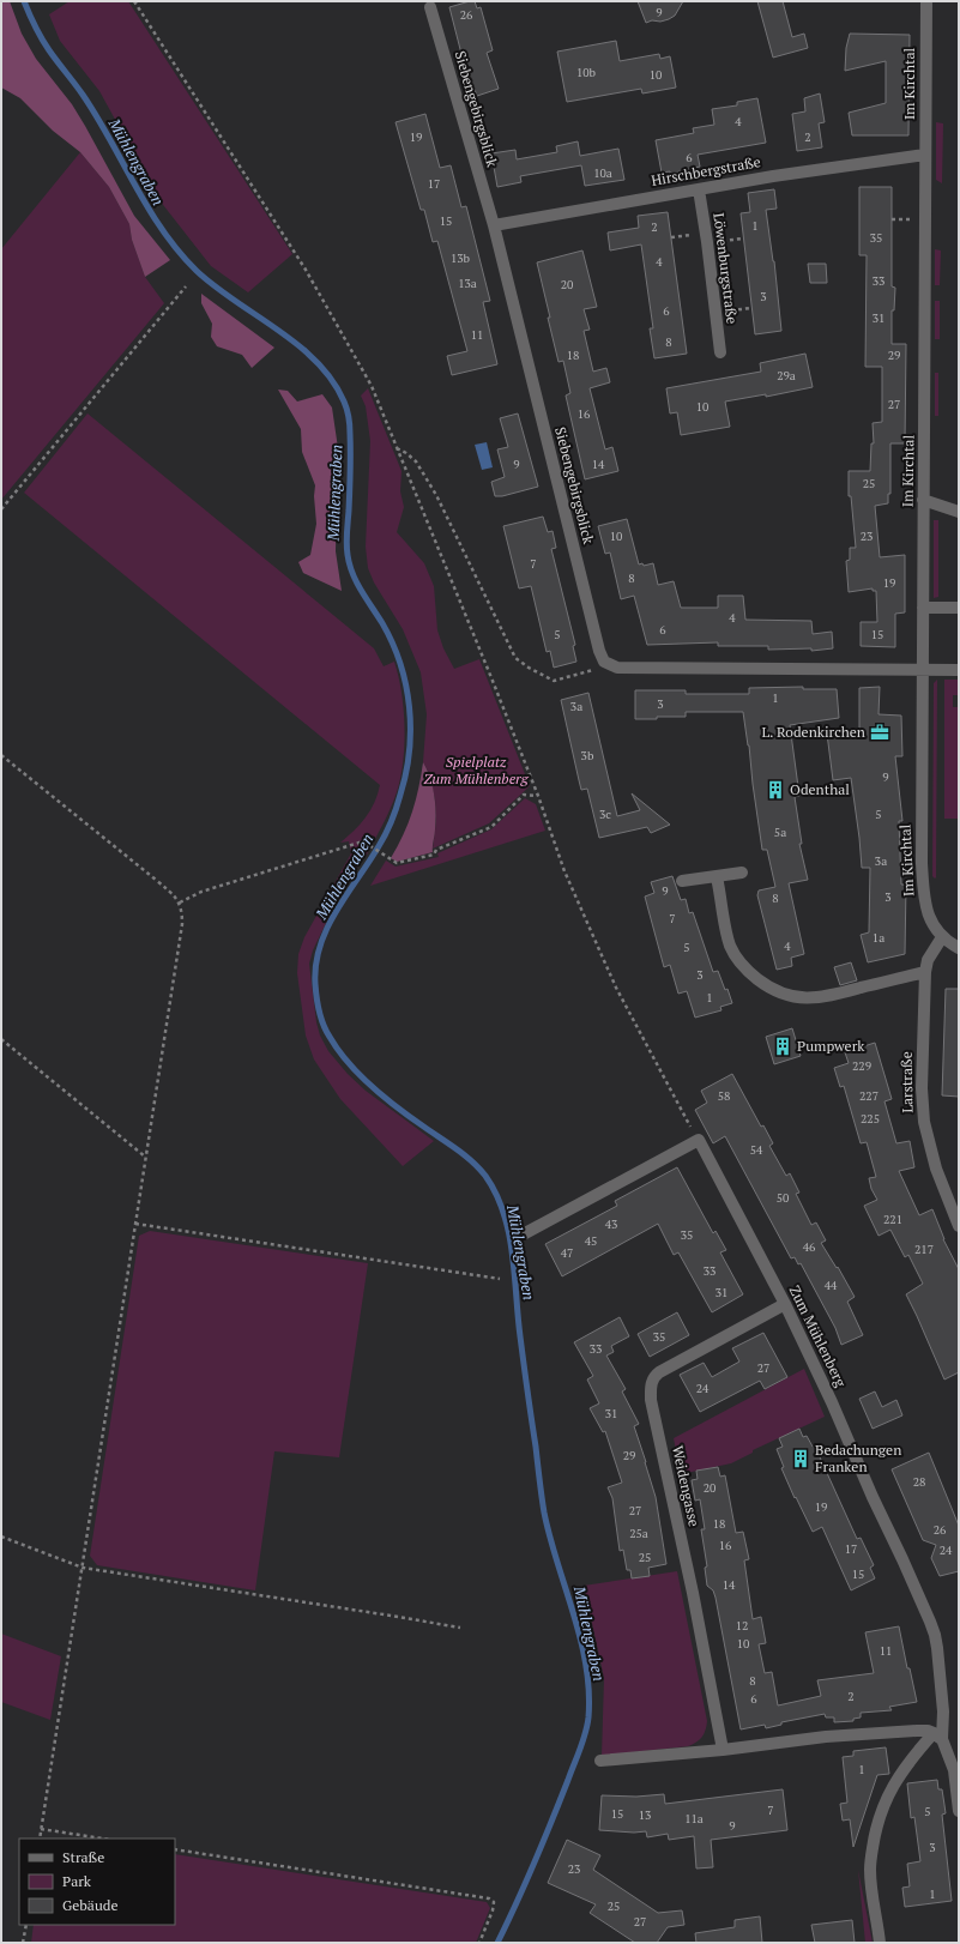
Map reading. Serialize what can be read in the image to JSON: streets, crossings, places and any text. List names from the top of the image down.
{
  "streets": {
    "street": [
      "Im Kirchtal",
      "Siebengebirgsblick",
      "Hirschbergstraße",
      "Löwenburgstraße",
      "Larstraße",
      "Zum Mühlenberg",
      "Weidengasse"
    ]
  },
  "crossings": [
    ["Im Kirchtal", "Siebengebirgsblick"],
    ["Im Kirchtal", "Hirschbergstraße"],
    ["Im Kirchtal", "Larstraße"],
    ["Siebengebirgsblick", "Hirschbergstraße"],
    ["Hirschbergstraße", "Löwenburgstraße"],
    ["Zum Mühlenberg", "Weidengasse"]
  ],
  "water": ["Mühlengraben"],
  "parks": ["Spielplatz Zum Mühlenberg"],
  "places": {
    "office": ["L. Rodenkirchen"],
    "building": ["Odenthal", "Pumpwerk", "Bedachungen Franken"]
  },
  "house_numbers": [
    "9",
    "26",
    "10b",
    "10",
    "4",
    "19",
    "2",
    "6",
    "10a",
    "17",
    "15",
    "1",
    "2",
    "35",
    "13b",
    "4",
    "33",
    "13a",
    "20",
    "3",
    "6",
    "31",
    "11",
    "8",
    "18",
    "29",
    "29a",
    "27",
    "10",
    "16",
    "9",
    "14",
    "25",
    "10",
    "23",
    "7",
    "8",
    "19",
    "4",
    "6",
    "5",
    "15",
    "1",
    "3",
    "3a",
    "3b",
    "9",
    "3c",
    "5",
    "5a",
    "3a",
    "9",
    "3",
    "8",
    "7",
    "1a",
    "4",
    "5",
    "3",
    "1",
    "229",
    "58",
    "227",
    "225",
    "54",
    "50",
    "221",
    "43",
    "35",
    "45",
    "46",
    "217",
    "47",
    "33",
    "44",
    "31",
    "35",
    "33",
    "27",
    "24",
    "31",
    "29",
    "28",
    "20",
    "19",
    "27",
    "18",
    "26",
    "25a",
    "16",
    "17",
    "24",
    "25",
    "15",
    "14",
    "12",
    "10",
    "11",
    "8",
    "2",
    "6",
    "1",
    "7",
    "5",
    "15",
    "13",
    "11a",
    "9",
    "3",
    "23",
    "1",
    "25",
    "27"
  ],
  "legend": ["Straße", "Park", "Gebäude"]
}
